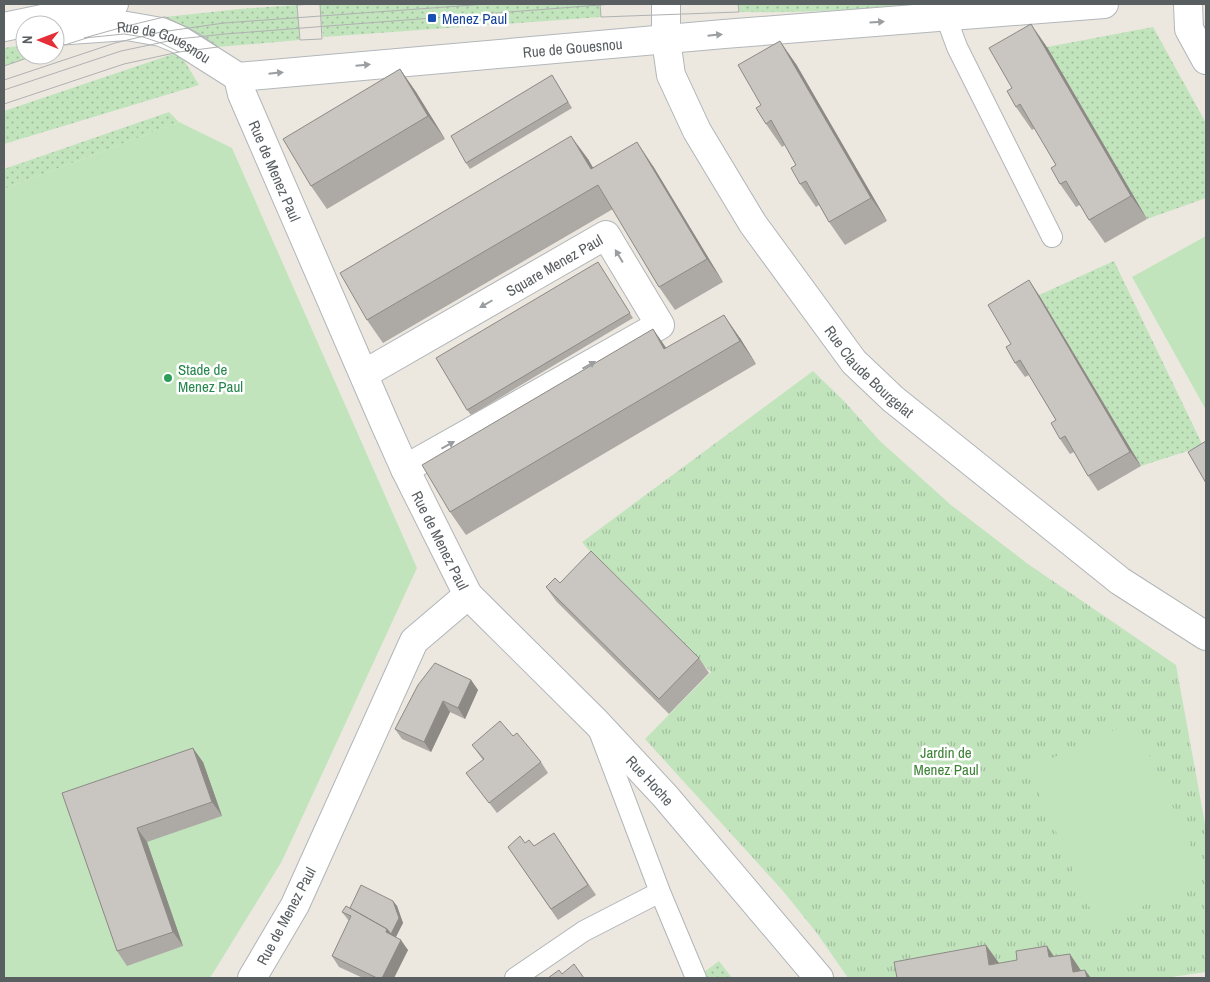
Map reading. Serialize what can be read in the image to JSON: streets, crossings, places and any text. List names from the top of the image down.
{
  "streets": {
    "street": [
      "Rue de Gouesnou",
      "Rue de Menez Paul",
      "Square Menez Paul",
      "Rue Claude Bourgelat",
      "Rue Hoche"
    ]
  },
  "crossings": [
    ["Rue de Gouesnou", "Rue de Menez Paul"],
    ["Rue de Gouesnou", "Rue Claude Bourgelat"],
    ["Rue de Menez Paul", "Square Menez Paul"],
    ["Rue de Menez Paul", "Rue Hoche"]
  ],
  "one_way": ["Rue de Gouesnou"],
  "parks": ["Jardin de Menez Paul"],
  "places": {
    "transit": ["Menez Paul"],
    "other": ["Stade de Menez Paul"]
  },
  "north": "left"
}
